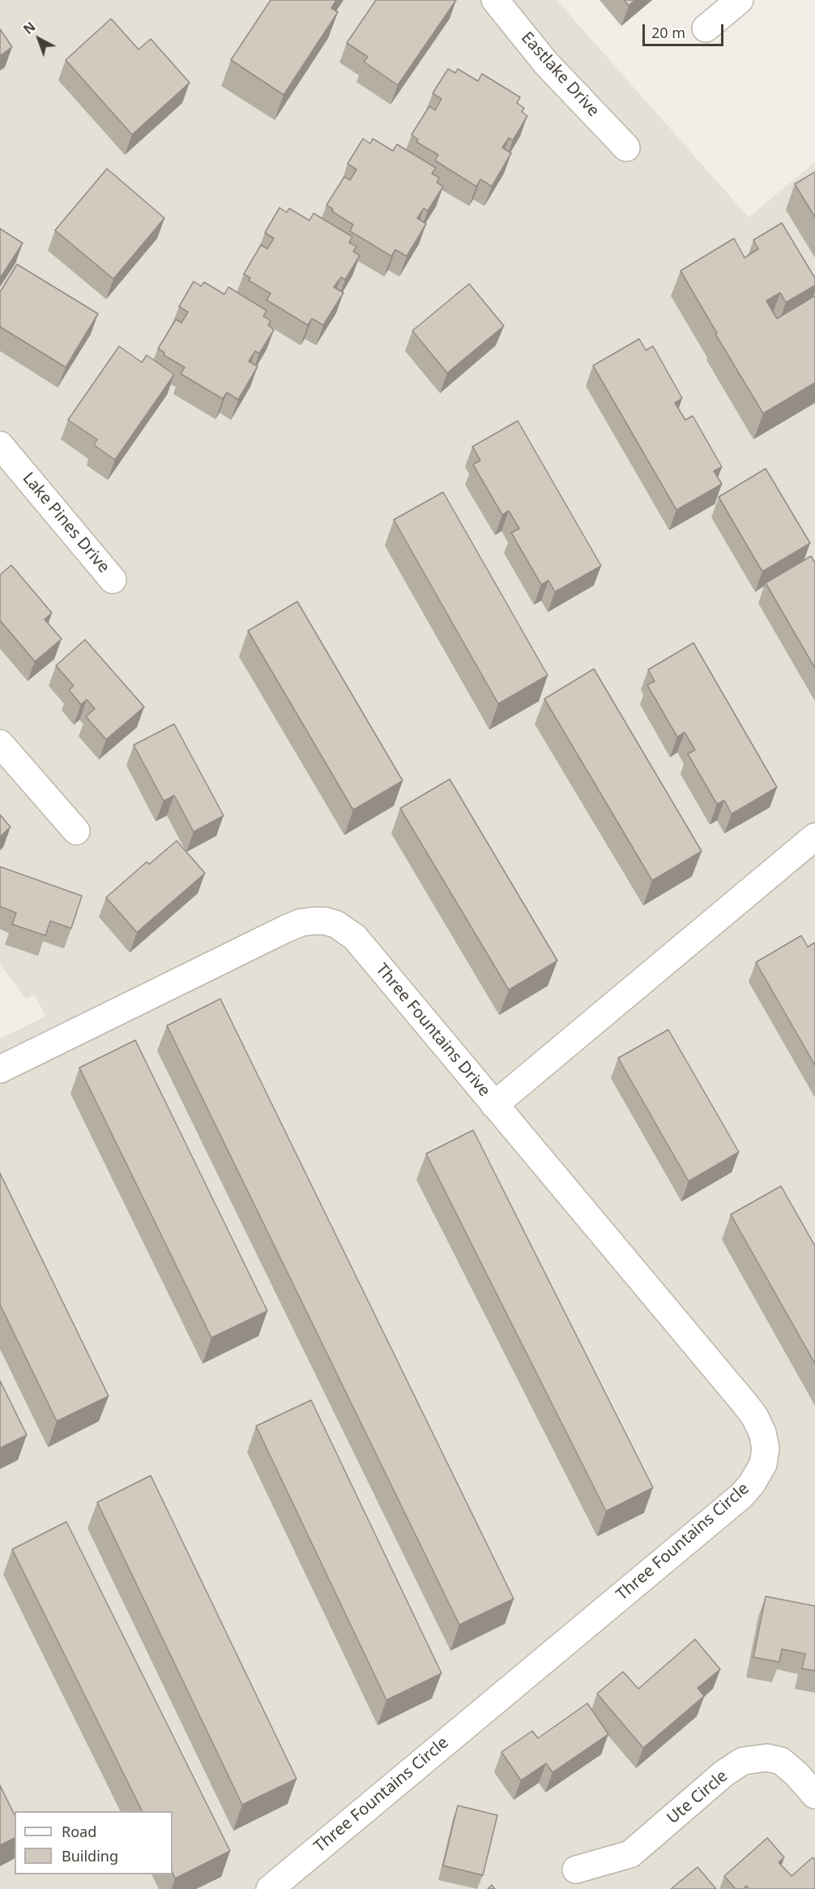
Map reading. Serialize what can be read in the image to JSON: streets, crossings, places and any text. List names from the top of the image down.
{
  "streets": {
    "street": [
      "Eastlake Drive",
      "Lake Pines Drive",
      "Three Fountains Drive",
      "Three Fountains Circle",
      "Ute Circle"
    ]
  },
  "crossings": [
    ["Three Fountains Drive", "Three Fountains Circle"]
  ],
  "legend": ["Road", "Building"],
  "scale_bar": "20 m",
  "north": "top left"
}
